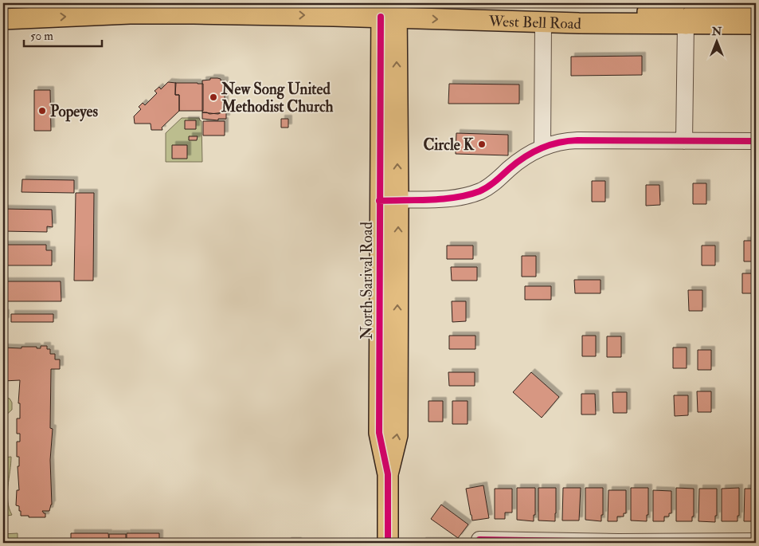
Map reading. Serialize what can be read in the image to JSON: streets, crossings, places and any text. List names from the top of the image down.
{
  "streets": {
    "main road": ["West Bell Road", "North Sarival Road"]
  },
  "crossings": [
    ["West Bell Road", "North Sarival Road"]
  ],
  "one_way": ["West Bell Road"],
  "places": ["New Song United Methodist Church", "Popeyes", "Circle K"],
  "scale_bar": "50 m",
  "north": "top"
}
